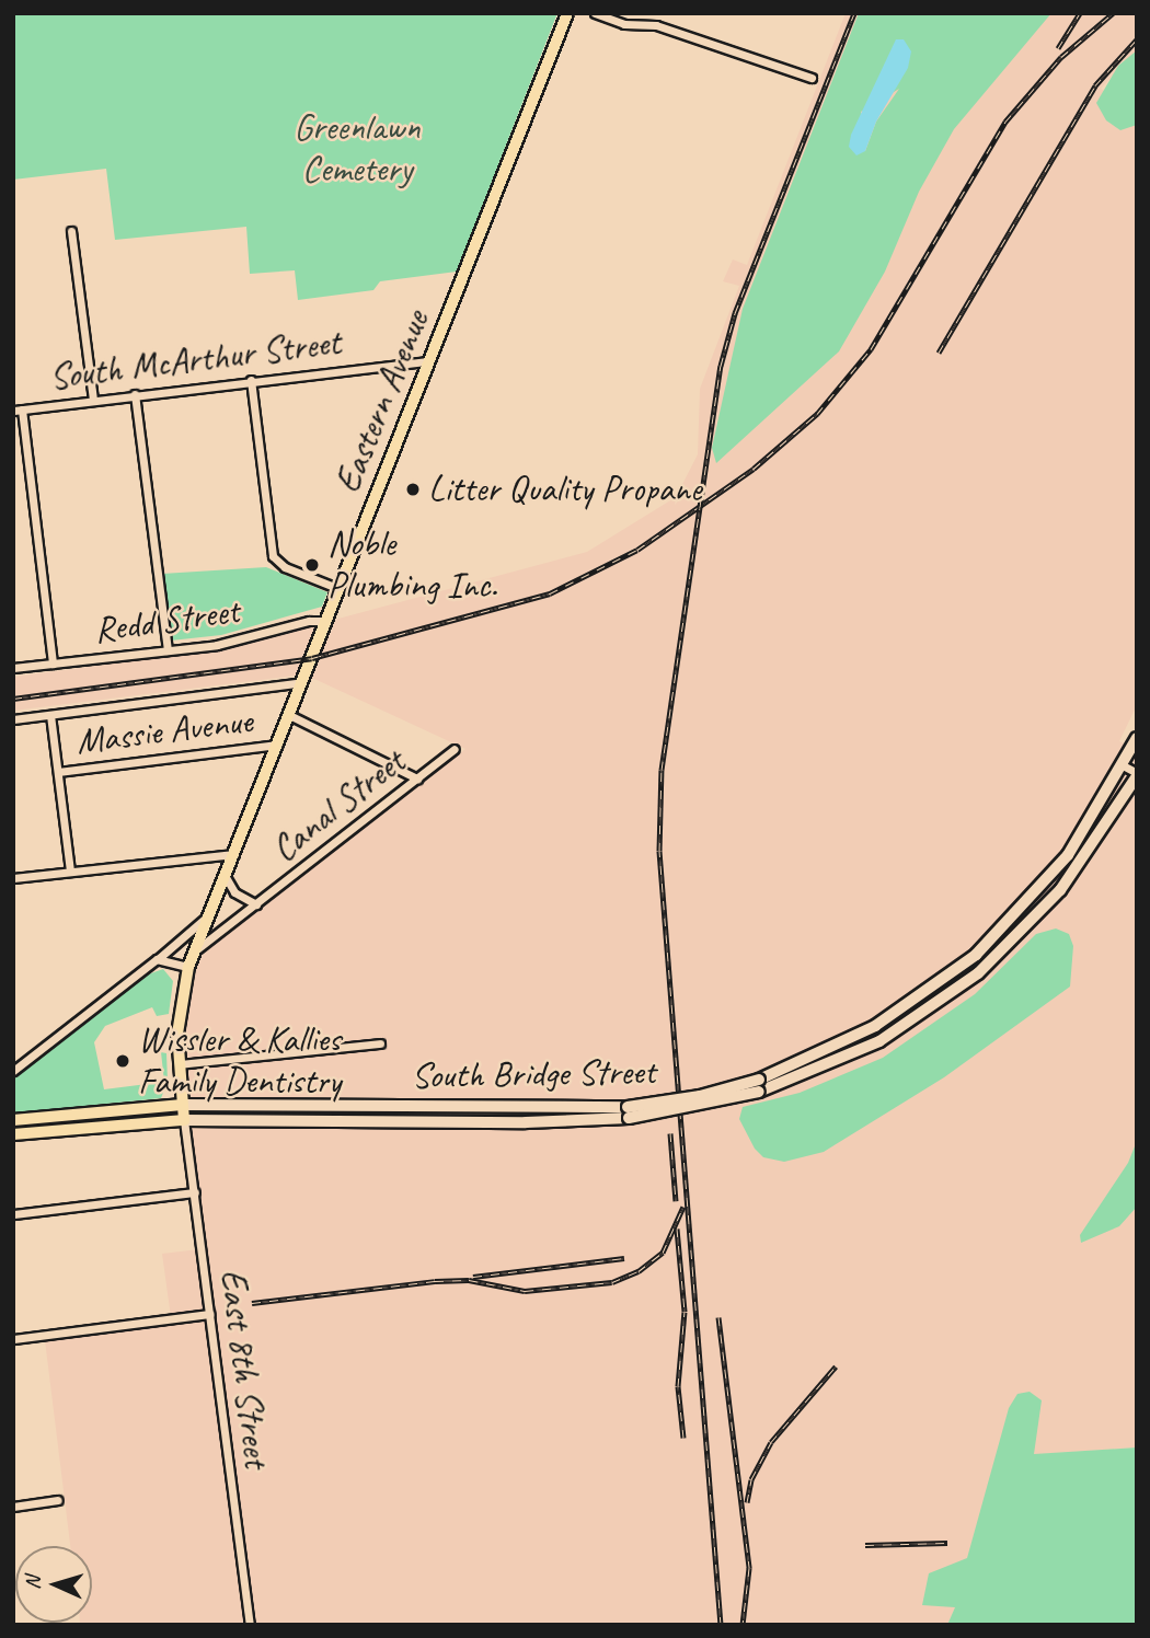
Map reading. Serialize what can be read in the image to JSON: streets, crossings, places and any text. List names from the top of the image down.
{
  "streets": {
    "main road": ["Eastern Avenue", "South Bridge Street"],
    "street": [
      "South McArthur Street",
      "Redd Street",
      "Massie Avenue",
      "Canal Street",
      "East 8th Street"
    ]
  },
  "crossings": [
    ["South McArthur Street", "Eastern Avenue"],
    ["Eastern Avenue", "Redd Street"],
    ["Eastern Avenue", "Massie Avenue"],
    ["Eastern Avenue", "Canal Street"],
    ["Eastern Avenue", "South Bridge Street"],
    ["Eastern Avenue", "East 8th Street"],
    ["South Bridge Street", "East 8th Street"]
  ],
  "parks": ["Greenlawn Cemetery"],
  "places": ["Litter Quality Propane", "Noble Plumbing Inc.", "Wissler & Kallies Family Dentistry"],
  "north": "left"
}
